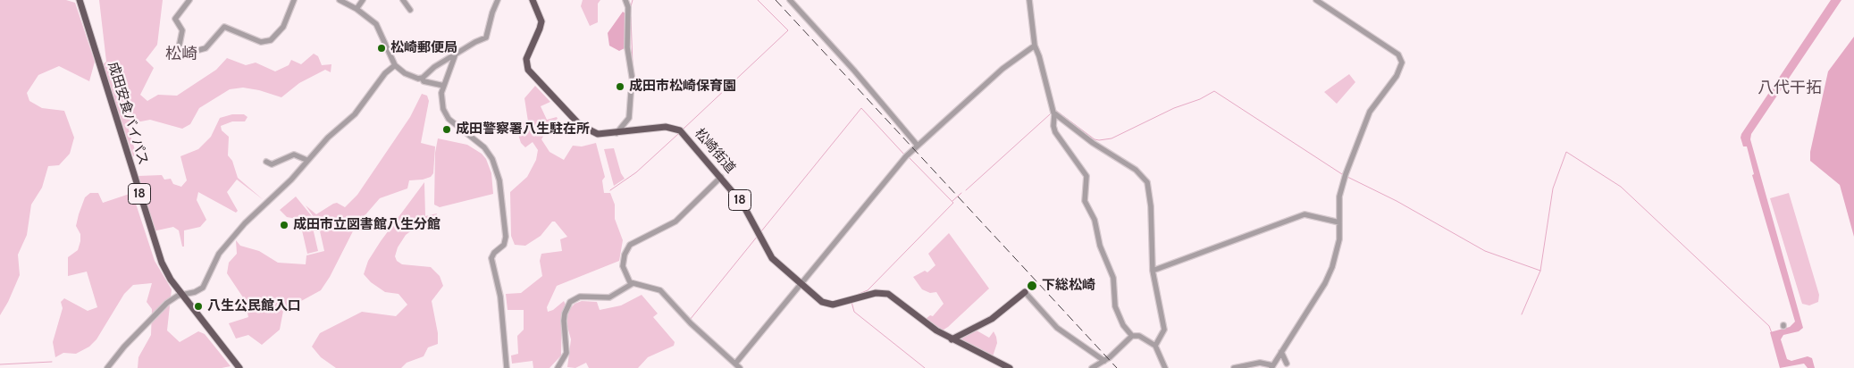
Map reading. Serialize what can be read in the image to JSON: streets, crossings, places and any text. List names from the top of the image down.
{
  "streets": {
    "main road": ["成田安食バイパス", "松崎街道", "18"]
  },
  "districts": ["松崎", "八代干拓"],
  "places": [
    "松崎郵便局",
    "成田市松崎保育園",
    "成田警察署八生駐在所",
    "成田市立図書館八生分館",
    "下総松崎",
    "八生公民館入口"
  ]
}
